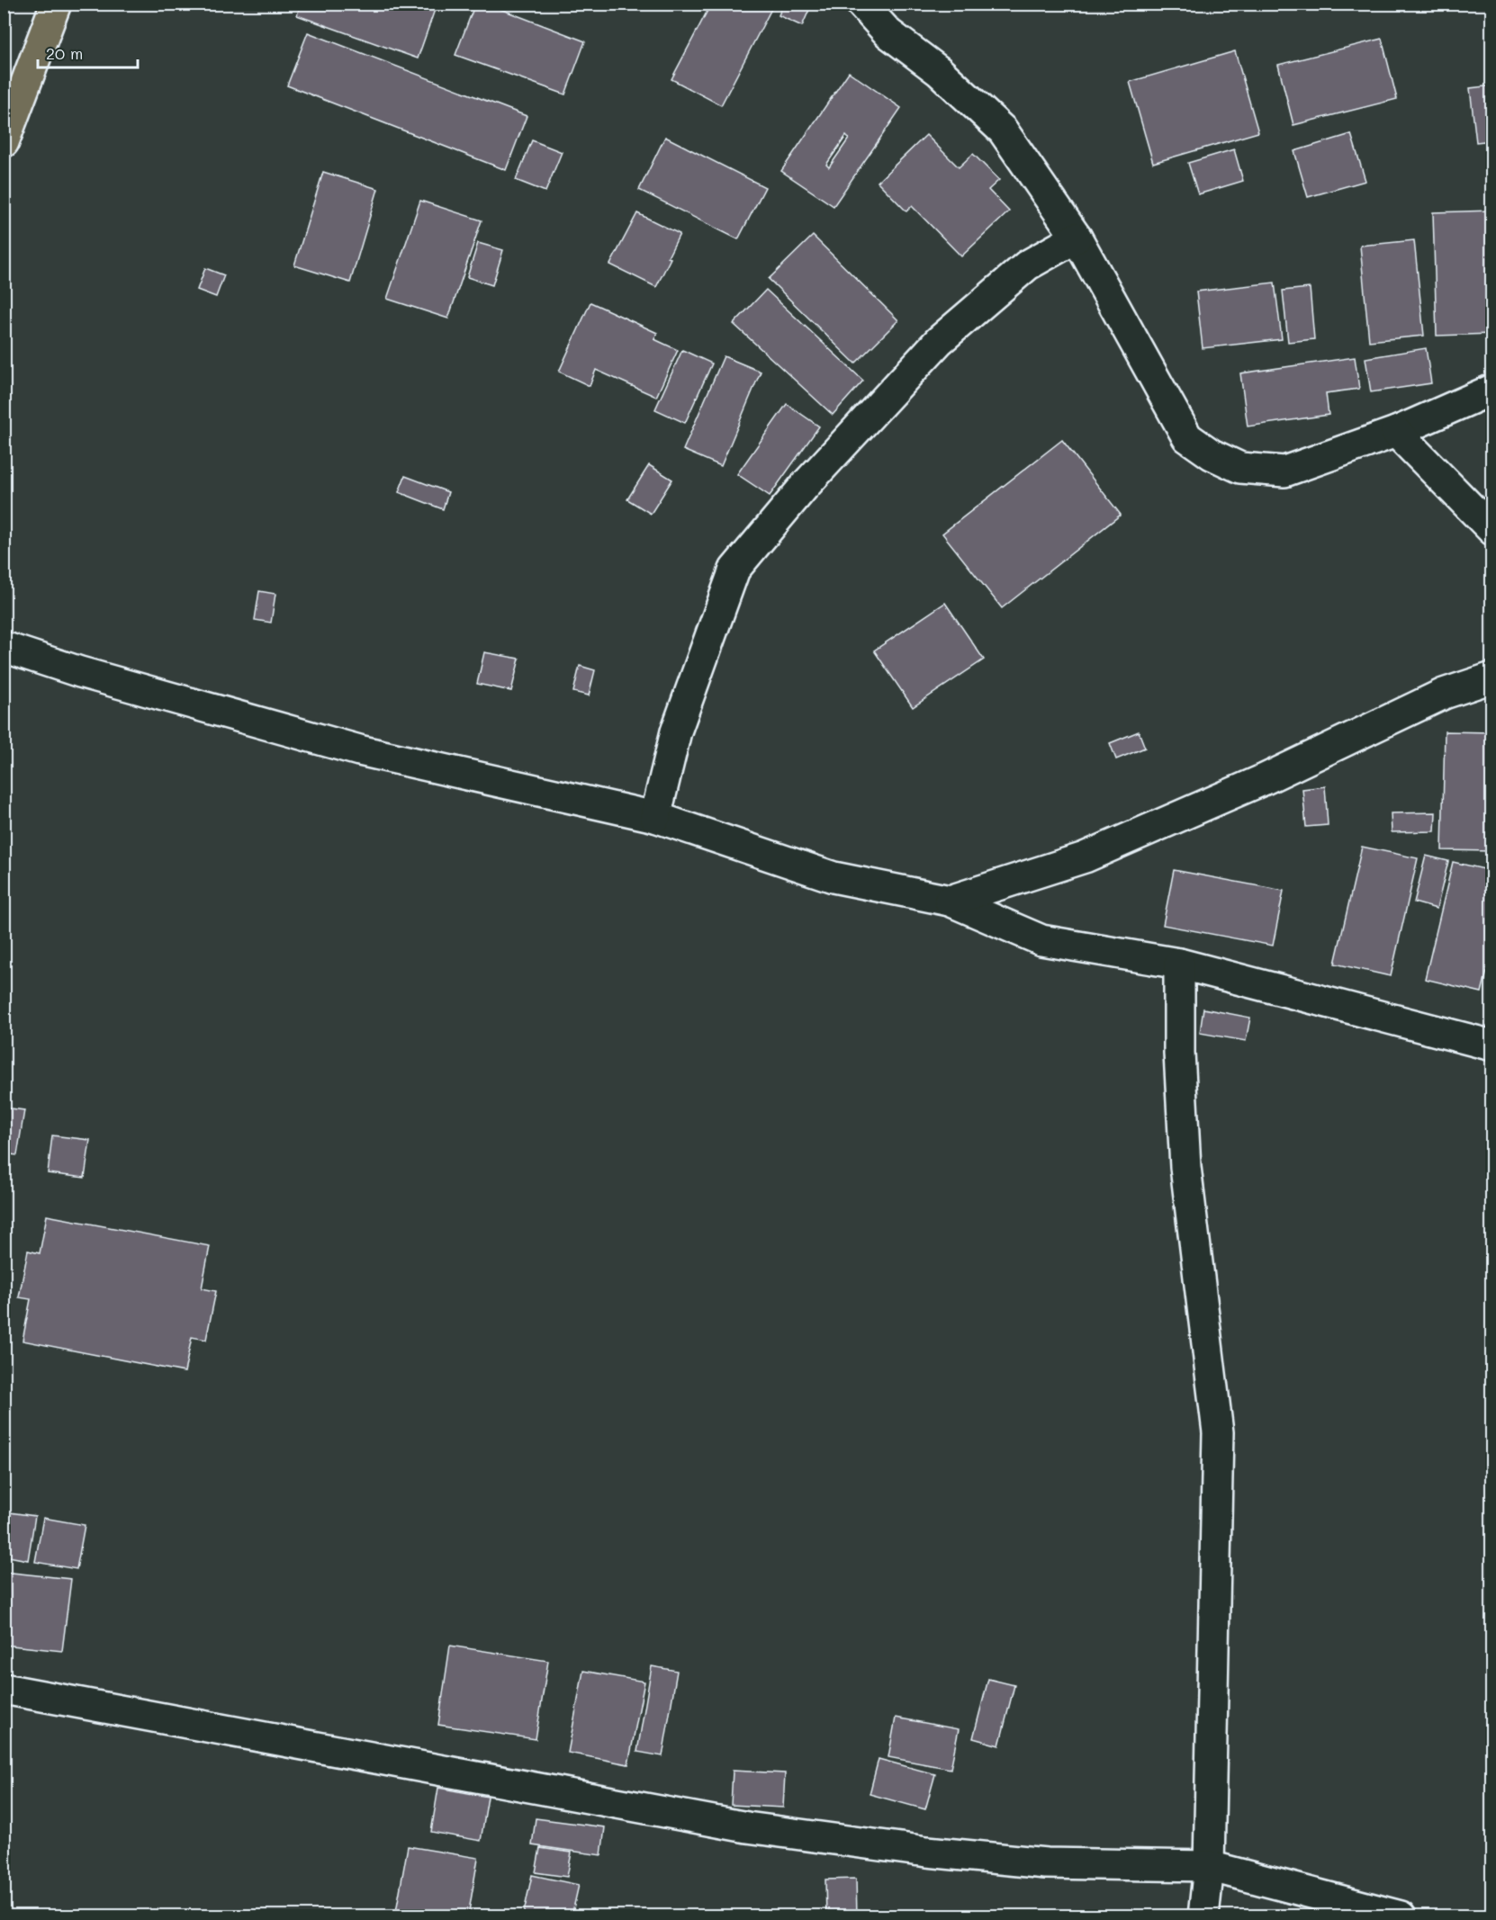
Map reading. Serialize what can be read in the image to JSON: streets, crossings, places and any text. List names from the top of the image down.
{
  "scale_bar": "20 m"
}
